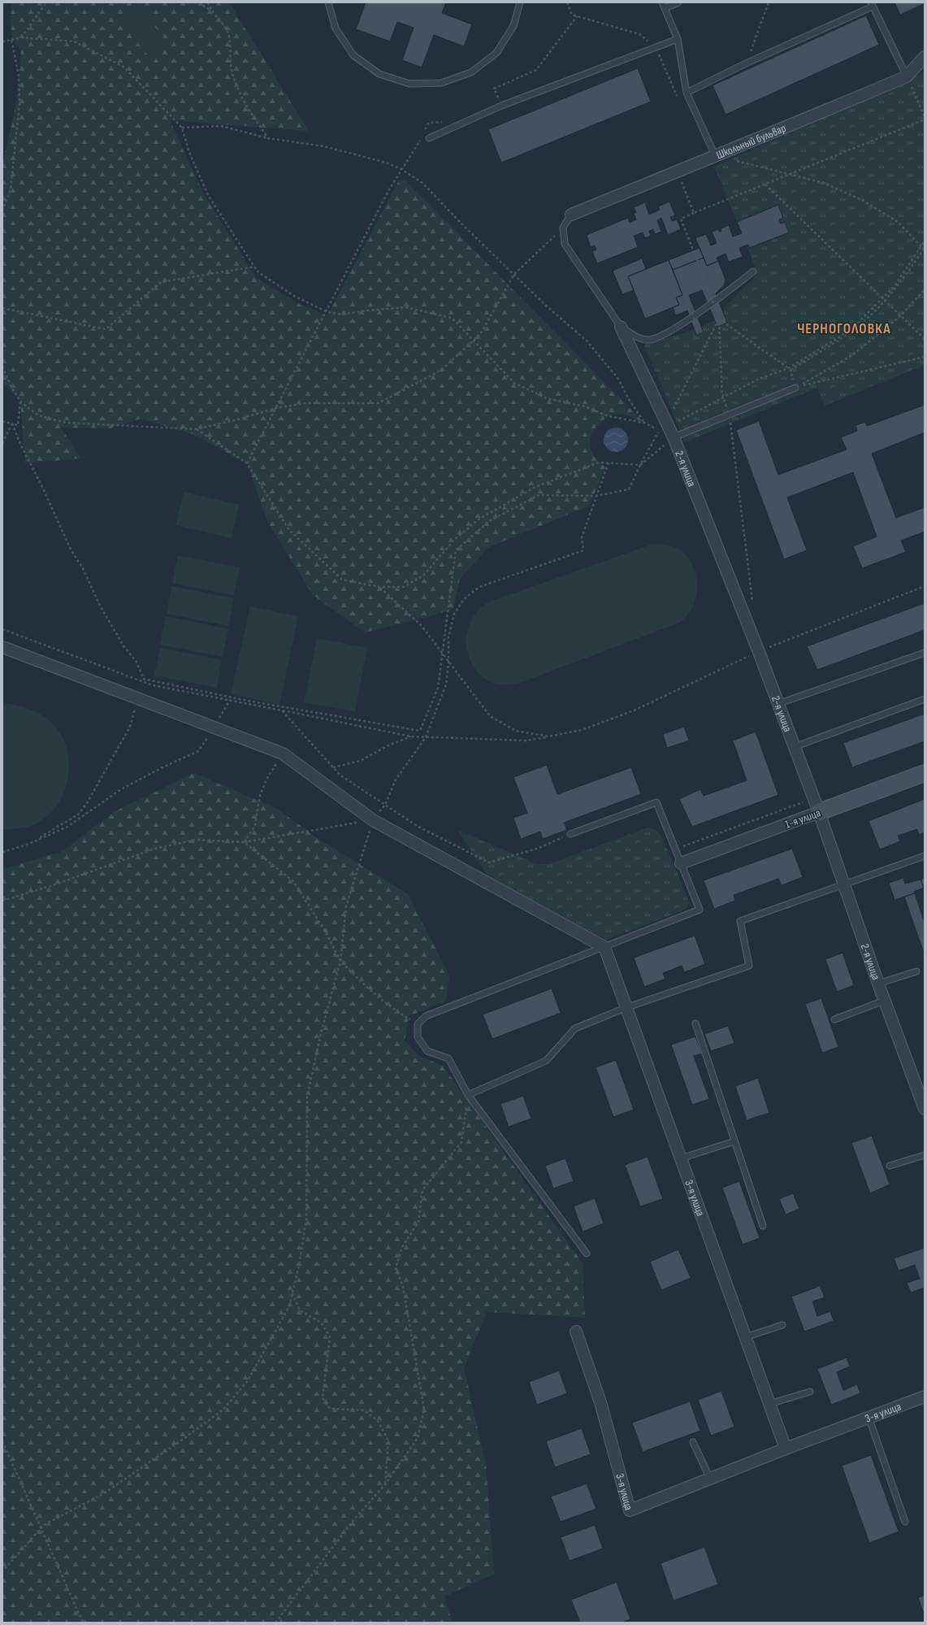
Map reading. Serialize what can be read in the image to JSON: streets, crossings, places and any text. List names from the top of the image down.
{
  "streets": {
    "street": [
      "Школьный бульвар",
      "2-я улица",
      "1-я улица",
      "3-я улица"
    ]
  },
  "crossings": [
    ["2-я улица", "1-я улица"]
  ],
  "districts": ["ЧЕРНОГОЛОВКА"]
}
